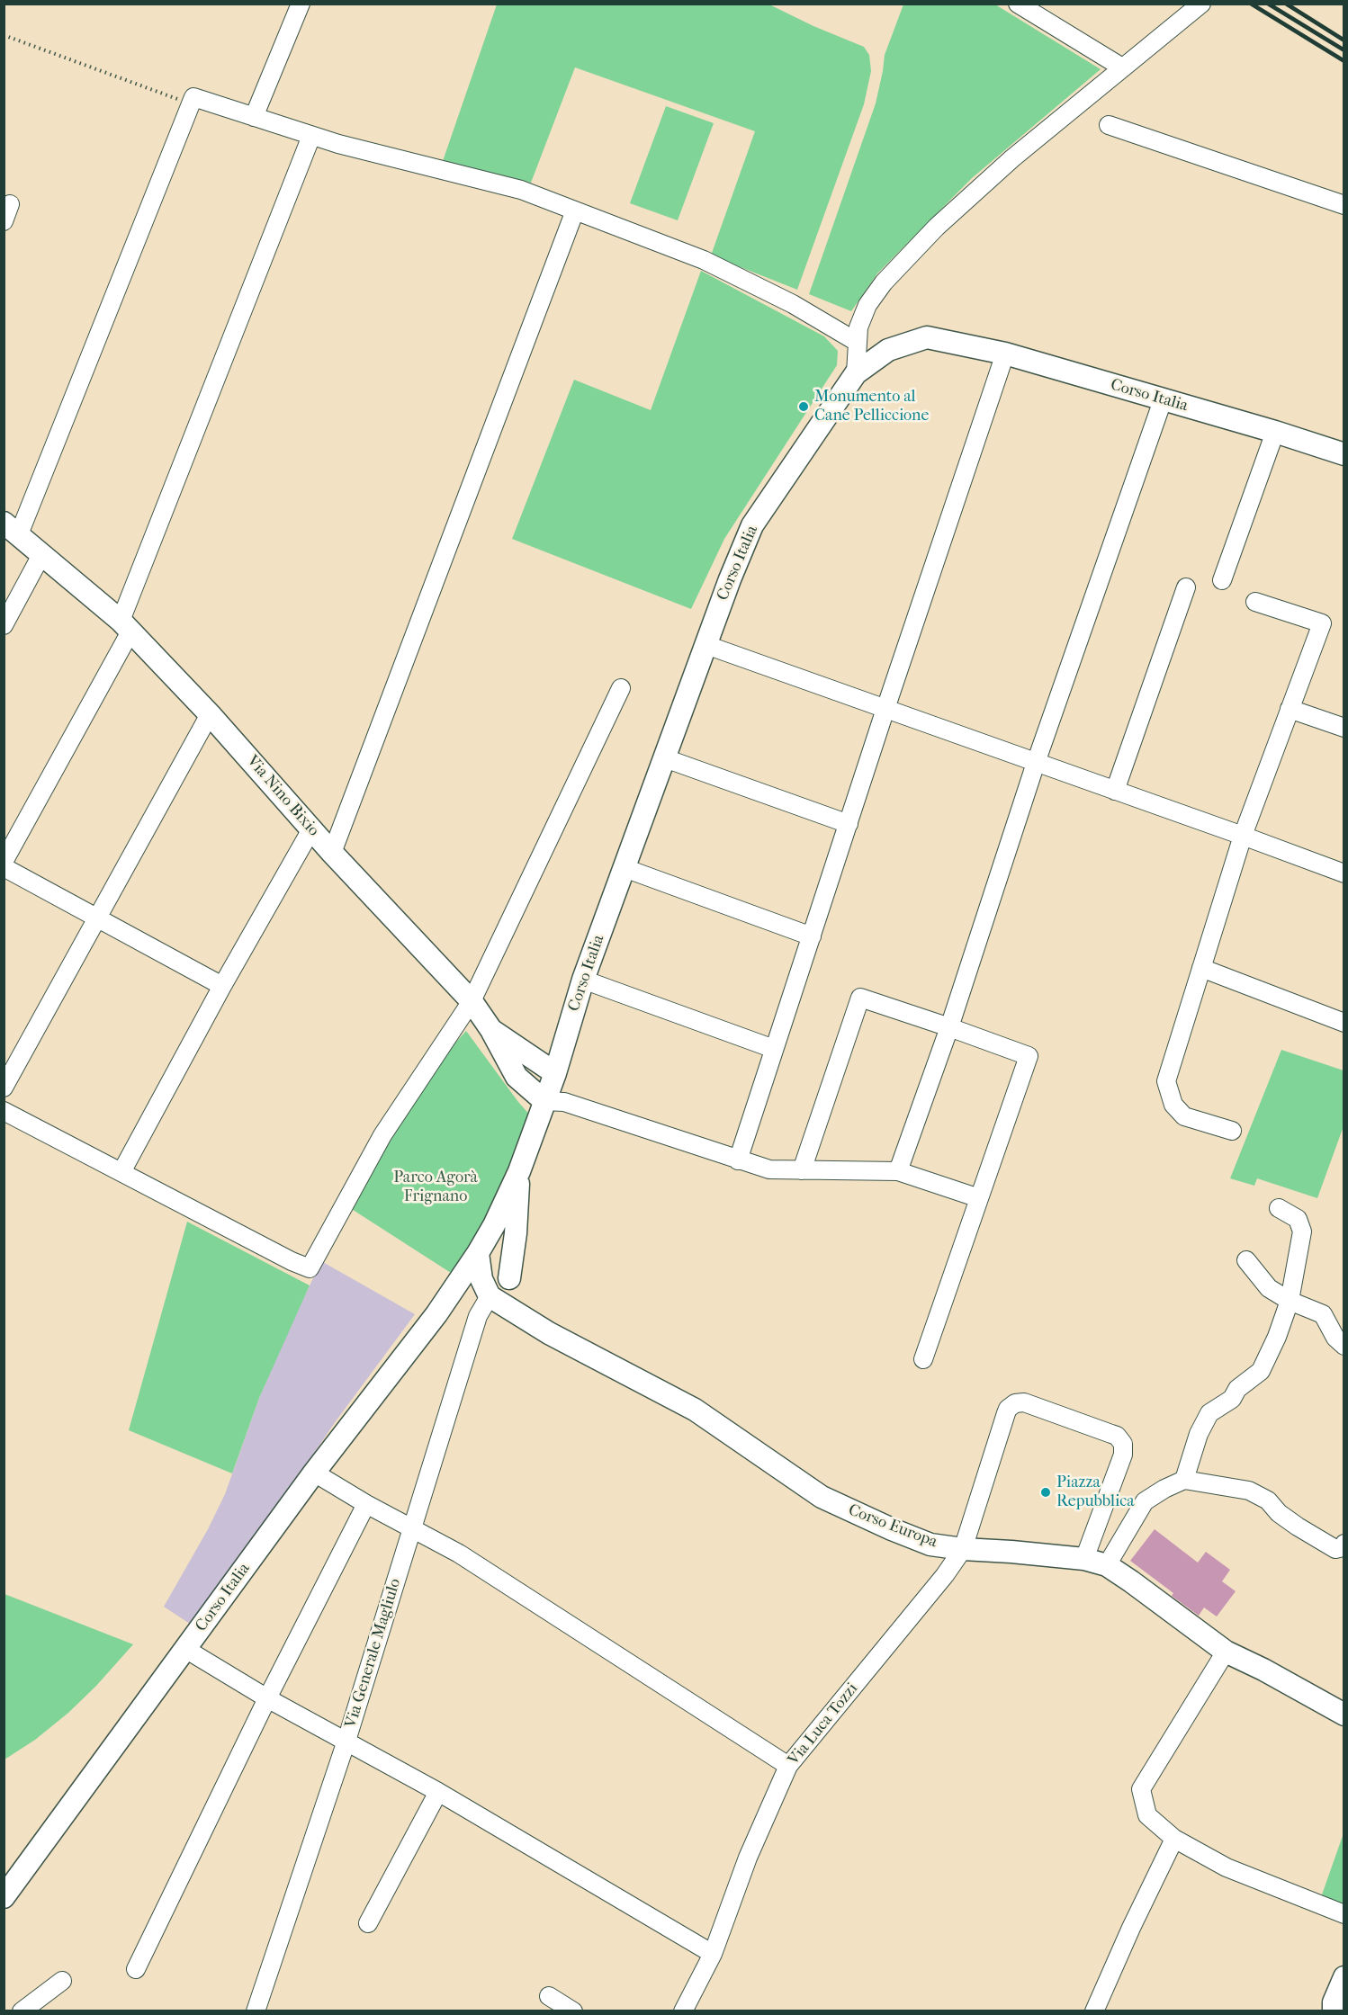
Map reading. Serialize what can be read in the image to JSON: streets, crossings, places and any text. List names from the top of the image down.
{
  "streets": {
    "street": [
      "Corso Italia",
      "Via Nino Bixio",
      "Corso Europa",
      "Via Generale Magliulo",
      "Via Luca Tozzi"
    ]
  },
  "crossings": [
    ["Corso Italia", "Via Nino Bixio"],
    ["Corso Europa", "Via Luca Tozzi"]
  ],
  "parks": ["Parco Agorà Frignano"],
  "places": ["Monumento al Cane Pelliccione", "Piazza Repubblica"]
}
